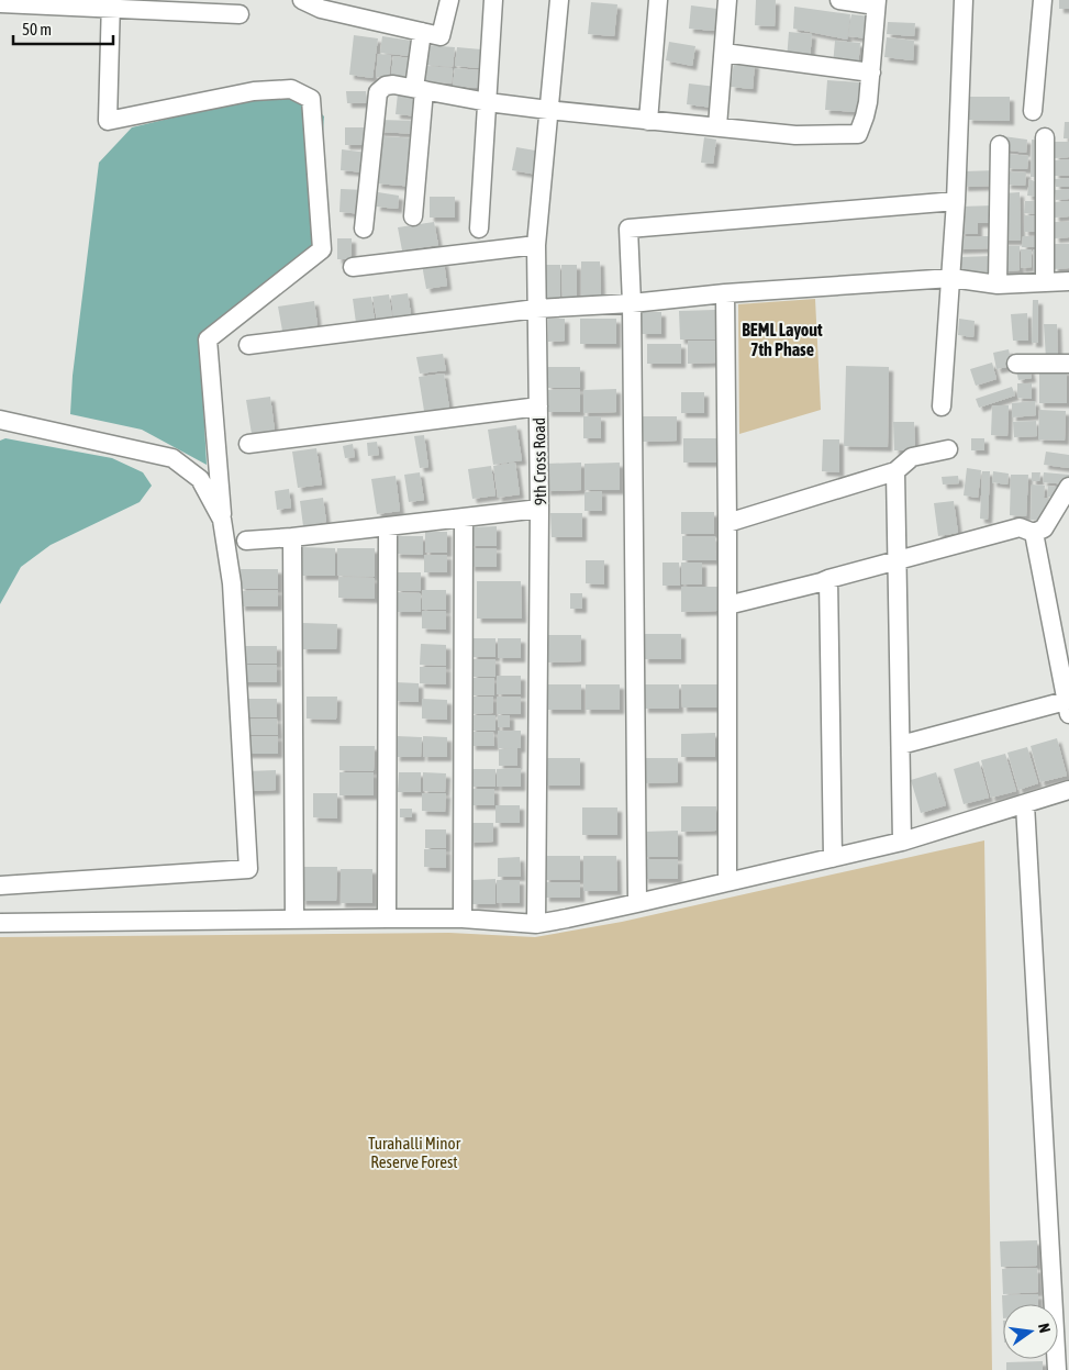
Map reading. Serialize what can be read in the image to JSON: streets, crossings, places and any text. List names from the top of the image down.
{
  "streets": {
    "street": ["9th Cross Road"]
  },
  "districts": ["BEML Layout 7th Phase"],
  "parks": ["Turahalli Minor Reserve Forest"],
  "scale_bar": "50 m",
  "north": "right"
}
